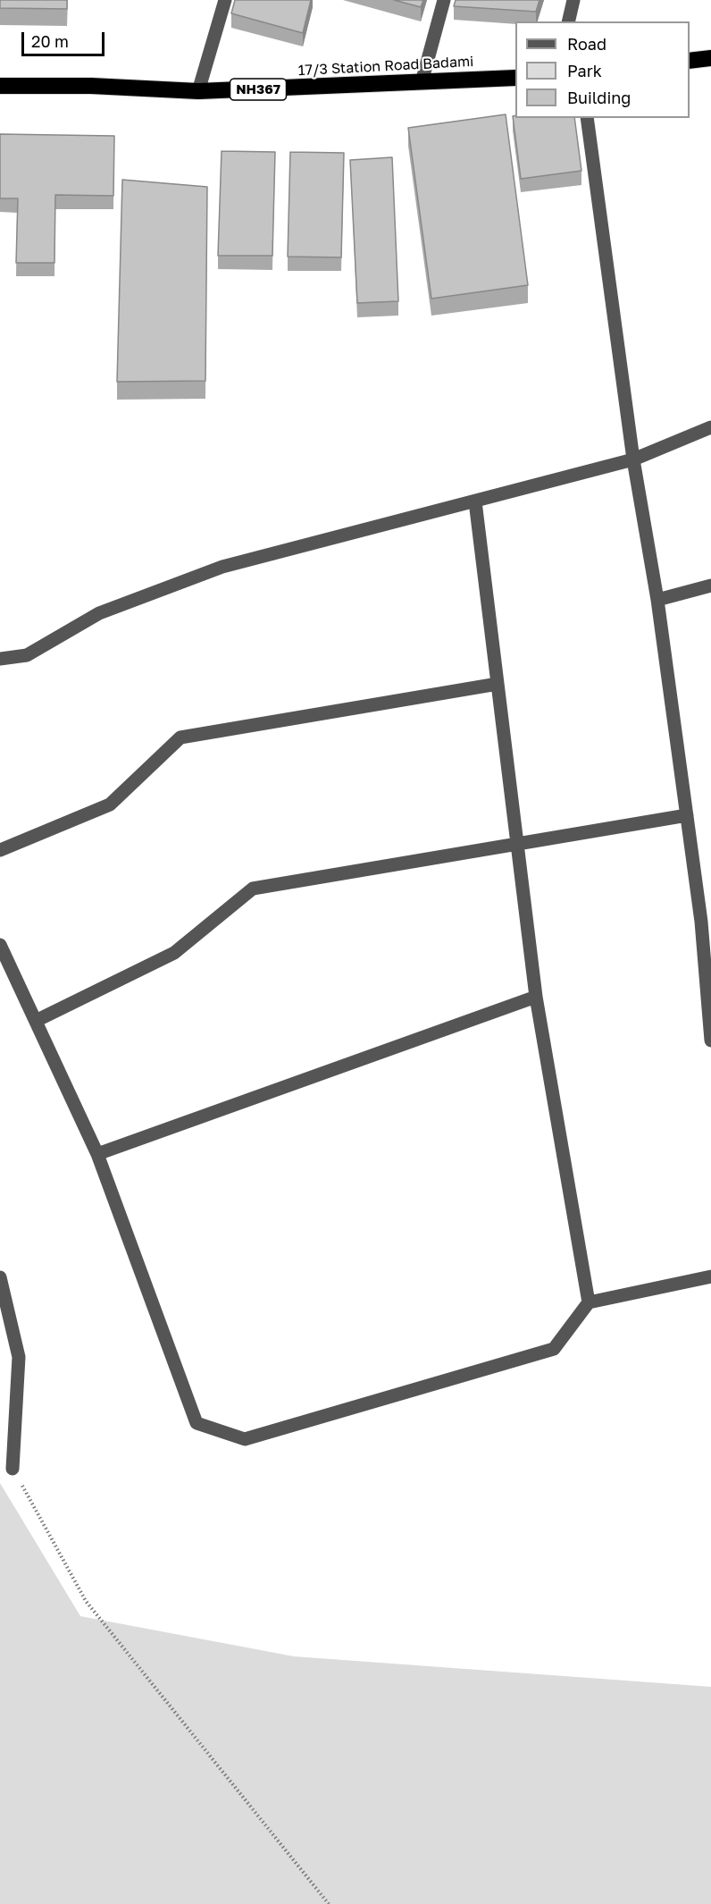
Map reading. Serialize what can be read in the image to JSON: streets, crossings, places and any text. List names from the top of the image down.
{
  "streets": {
    "highway": ["17/3 Station Road Badami", "NH367"]
  },
  "legend": ["Road", "Park", "Building"],
  "scale_bar": "20 m"
}
